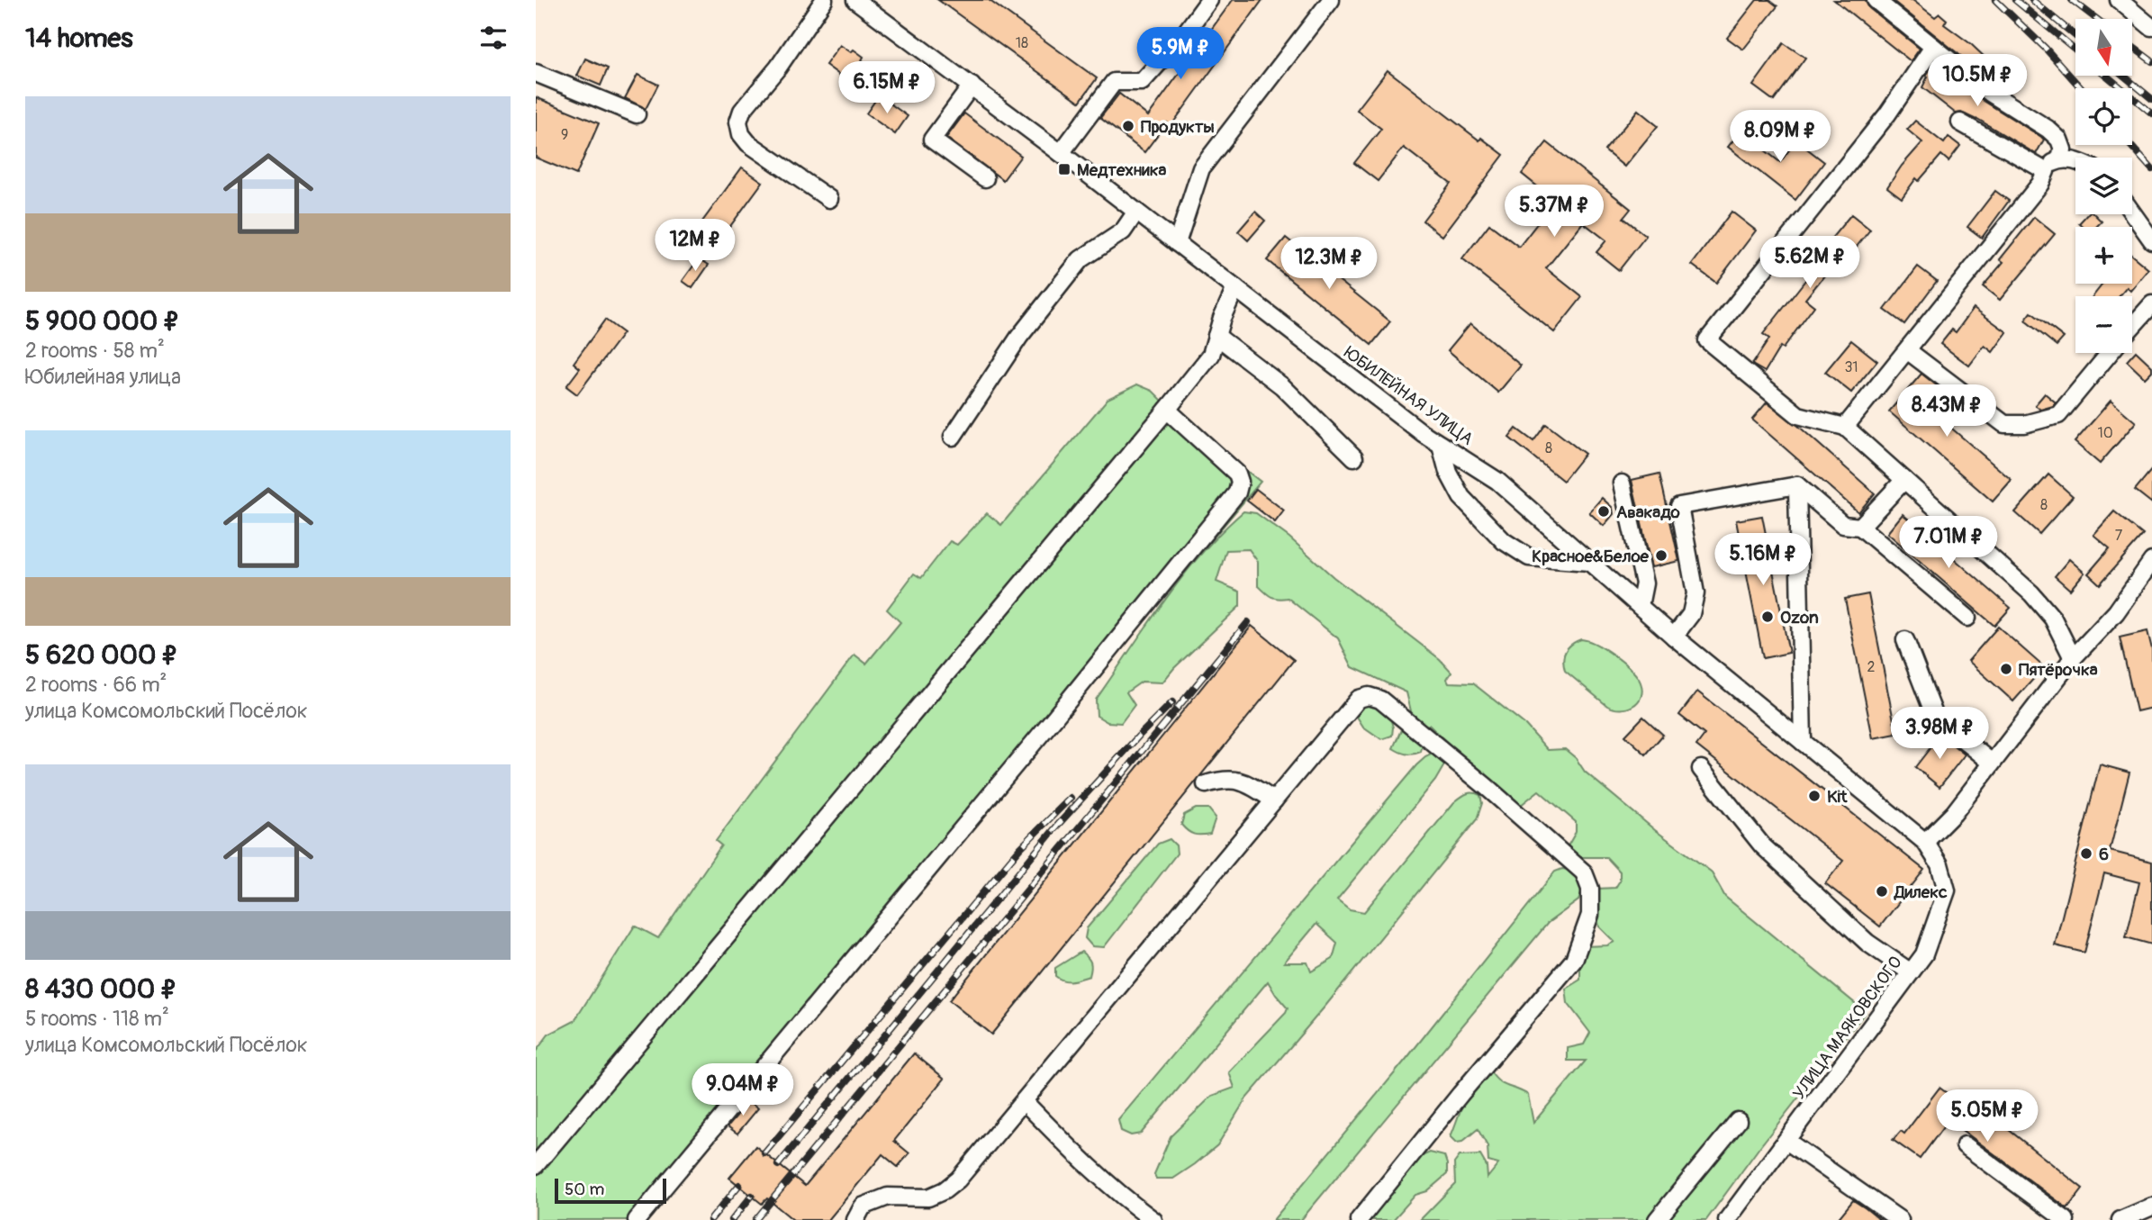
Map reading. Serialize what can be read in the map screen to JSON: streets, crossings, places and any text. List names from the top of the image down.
{
  "streets": {
    "street": ["ЮБИЛЕЙНАЯ УЛИЦА", "УЛИЦА МАЯКОВСКОГО"]
  },
  "crossings": [
    ["ЮБИЛЕЙНАЯ УЛИЦА", "УЛИЦА МАЯКОВСКОГО"]
  ],
  "places": {
    "other": [
      "Продукты",
      "Авакадо",
      "Красное&Белое",
      "Ozon",
      "Пятёрочка",
      "Kit",
      "6",
      "Дилекс"
    ],
    "transit": ["Медтехника"]
  },
  "house_numbers": [
    "18",
    "9",
    "31",
    "10",
    "8",
    "8",
    "7",
    "2"
  ],
  "scale_bar": "50 m",
  "north": "bottom",
  "page": {
    "heading": "14 homes",
    "map_buttons": ["+", "−"],
    "price": [
      "5.9M ₽",
      "10.5M ₽",
      "6.15M ₽",
      "8.09M ₽",
      "5.37M ₽",
      "12M ₽",
      "5.62M ₽",
      "12.3M ₽",
      "8.43M ₽",
      "7.01M ₽",
      "5.16M ₽",
      "3.98M ₽",
      "9.04M ₽",
      "5.05M ₽"
    ],
    "list": [
      {
        "name": "5 900 000 ₽",
        "note": "2 rooms · 58 m² · Юбилейная улица"
      },
      {
        "name": "5 620 000 ₽",
        "note": "2 rooms · 66 m² · улица Комсомольский Посёлок"
      },
      {
        "name": "8 430 000 ₽",
        "note": "5 rooms · 118 m² · улица Комсомольский Посёлок"
      }
    ],
    "scale": "50 m"
  }
}
